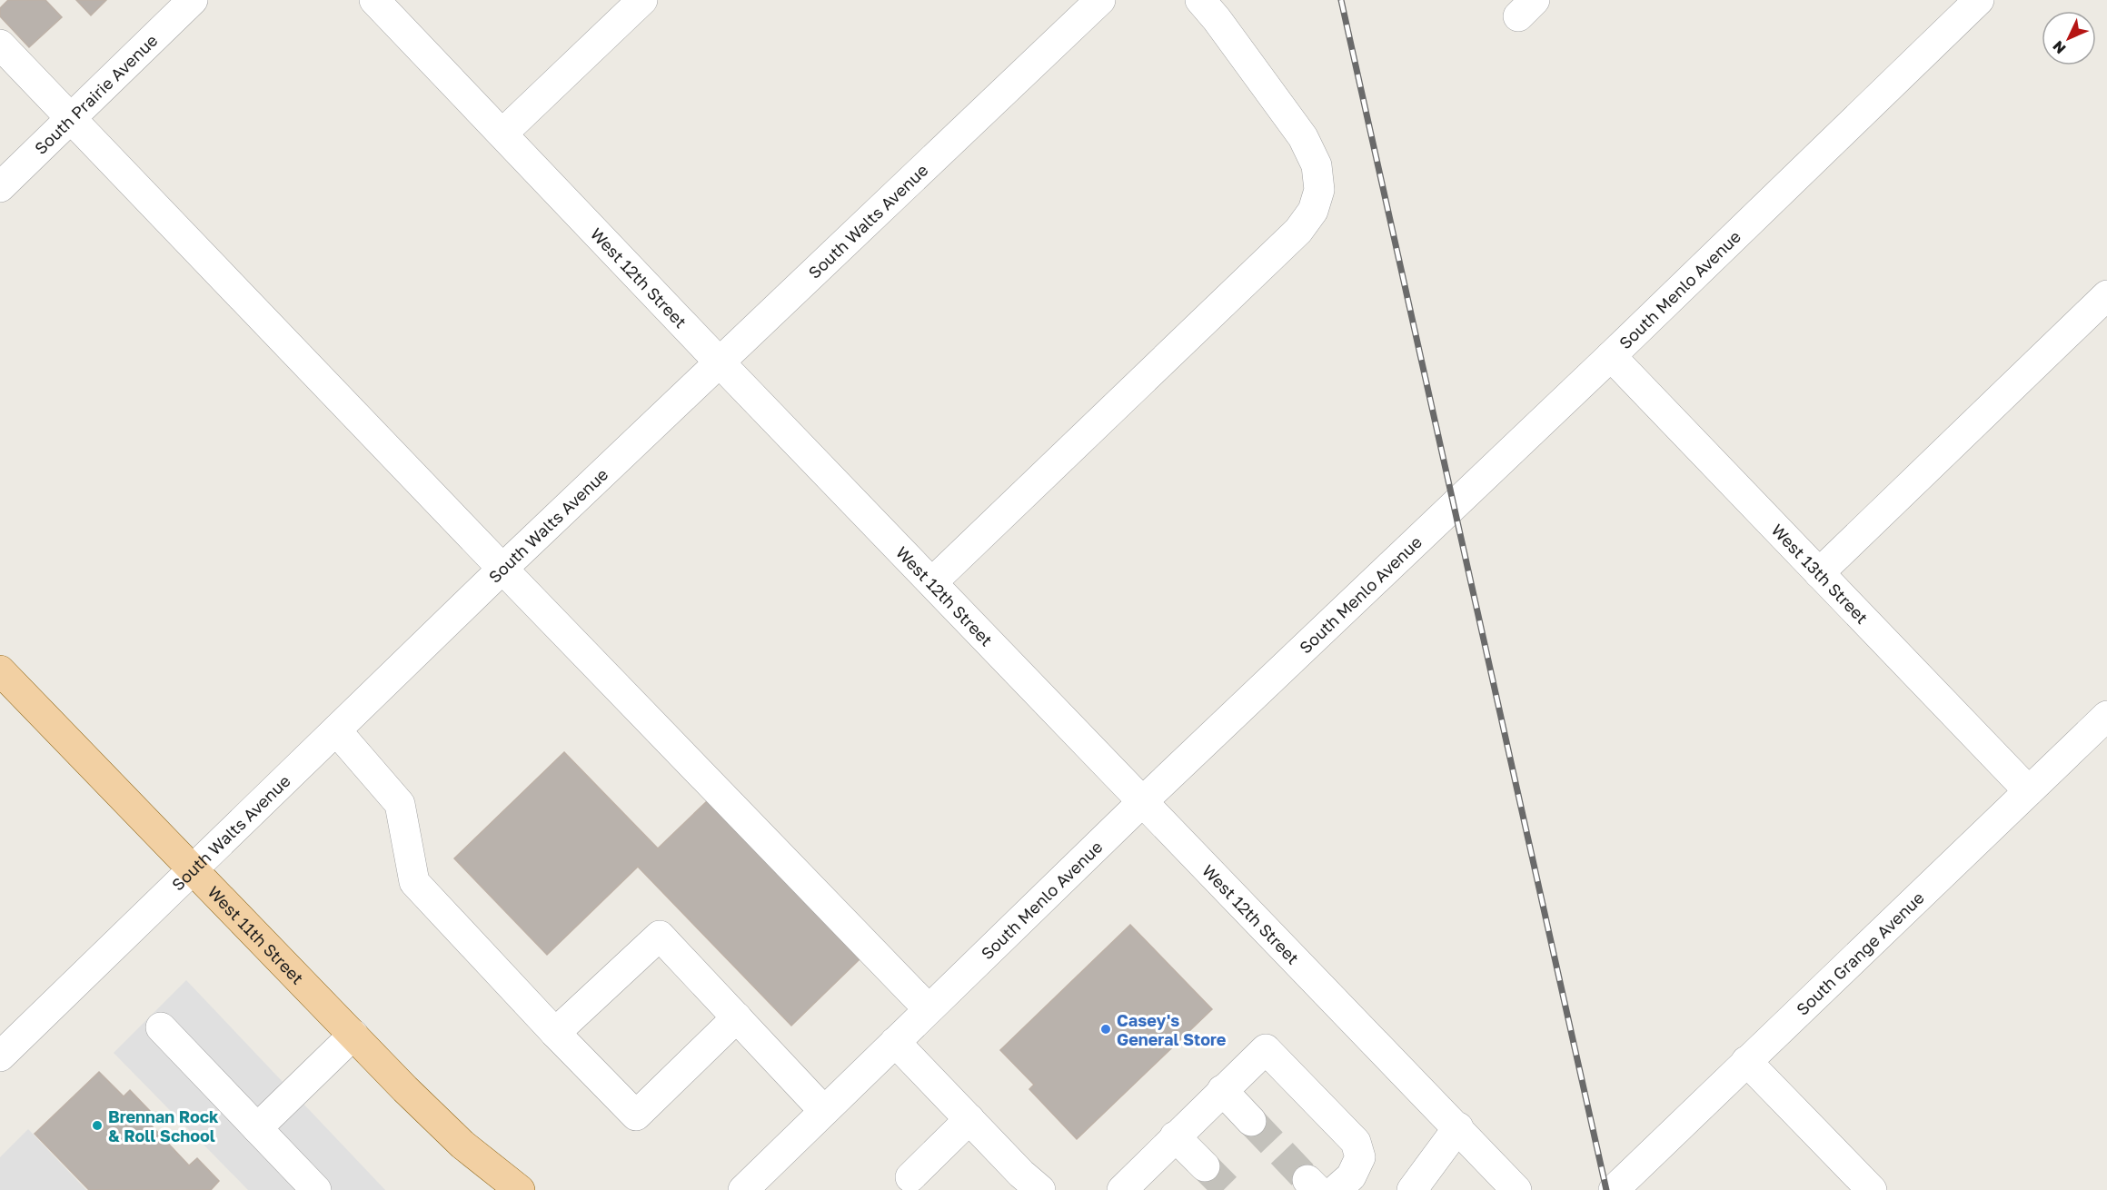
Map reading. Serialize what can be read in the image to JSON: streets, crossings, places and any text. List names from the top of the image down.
{
  "streets": {
    "main road": ["West 11th Street"],
    "street": [
      "South Prairie Avenue",
      "South Walts Avenue",
      "West 12th Street",
      "South Menlo Avenue",
      "West 13th Street",
      "South Grange Avenue"
    ]
  },
  "crossings": [
    ["South Walts Avenue", "West 12th Street"],
    ["South Walts Avenue", "West 11th Street"],
    ["West 12th Street", "South Menlo Avenue"],
    ["South Menlo Avenue", "West 13th Street"],
    ["West 13th Street", "South Grange Avenue"]
  ],
  "places": ["Casey's General Store", "Brennan Rock & Roll School"],
  "north": "bottom left"
}
